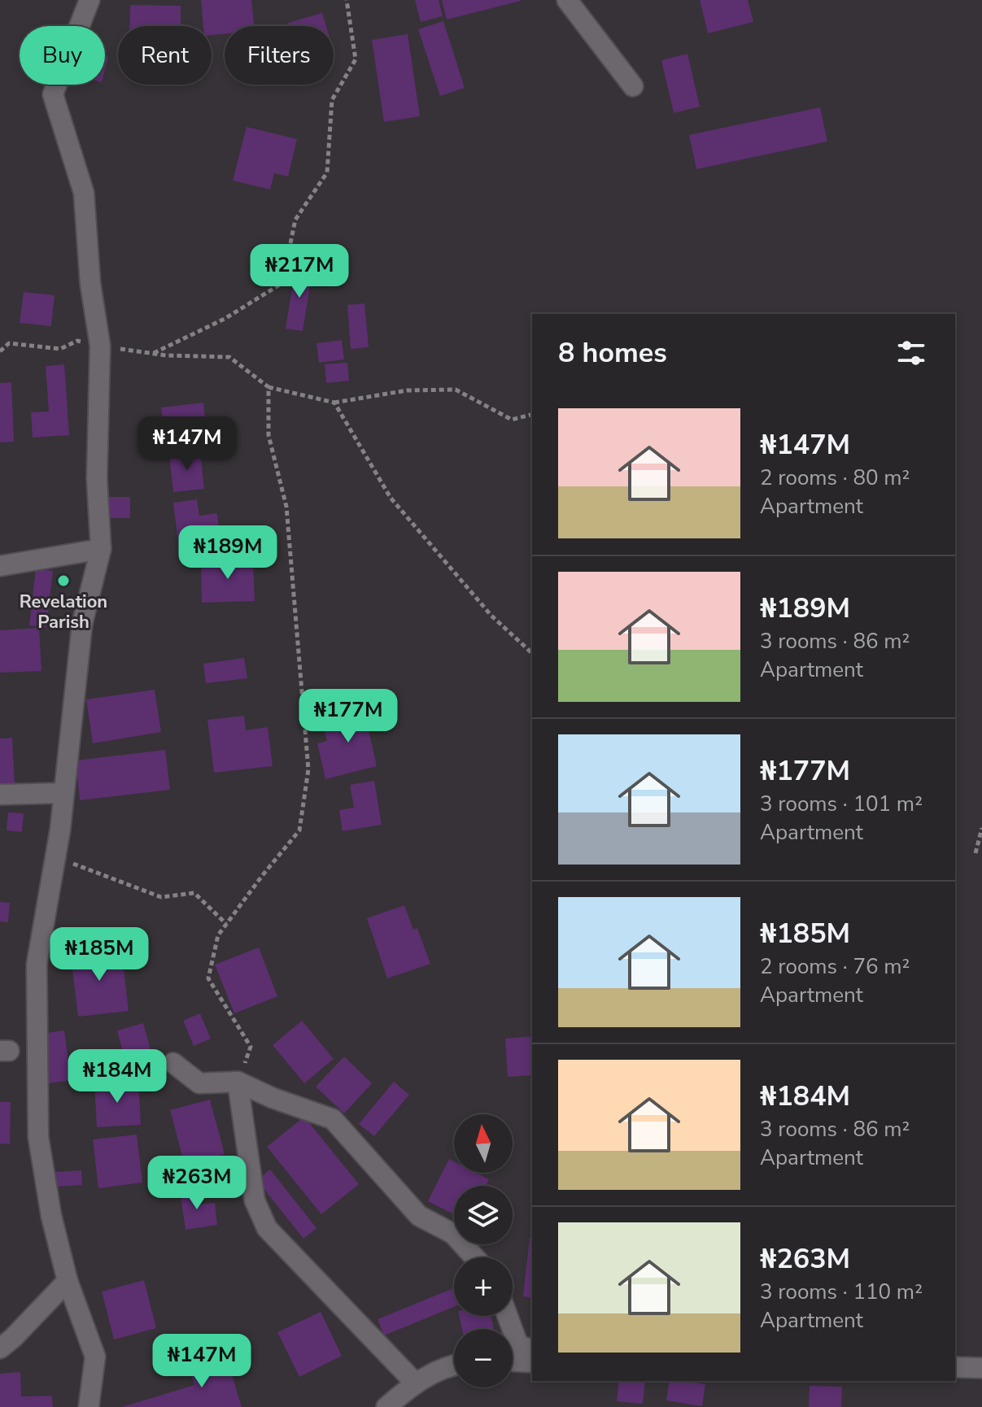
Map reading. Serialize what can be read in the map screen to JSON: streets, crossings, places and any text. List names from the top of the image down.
{
  "places": ["Revelation Parish"],
  "north": "top",
  "page": {
    "chip": ["Buy", "Rent", "Filters"],
    "price": [
      "₦217M",
      "₦147M",
      "₦189M",
      "₦177M",
      "₦185M",
      "₦184M",
      "₦263M",
      "₦147M"
    ],
    "heading": "8 homes",
    "list": [
      {
        "name": "₦147M",
        "note": "2 rooms · 80 m² · Apartment"
      },
      {
        "name": "₦189M",
        "note": "3 rooms · 86 m² · Apartment"
      },
      {
        "name": "₦177M",
        "note": "3 rooms · 101 m² · Apartment"
      },
      {
        "name": "₦185M",
        "note": "2 rooms · 76 m² · Apartment"
      },
      {
        "name": "₦184M",
        "note": "3 rooms · 86 m² · Apartment"
      },
      {
        "name": "₦263M",
        "note": "3 rooms · 110 m² · Apartment"
      }
    ],
    "map_buttons": ["+", "−"]
  }
}
